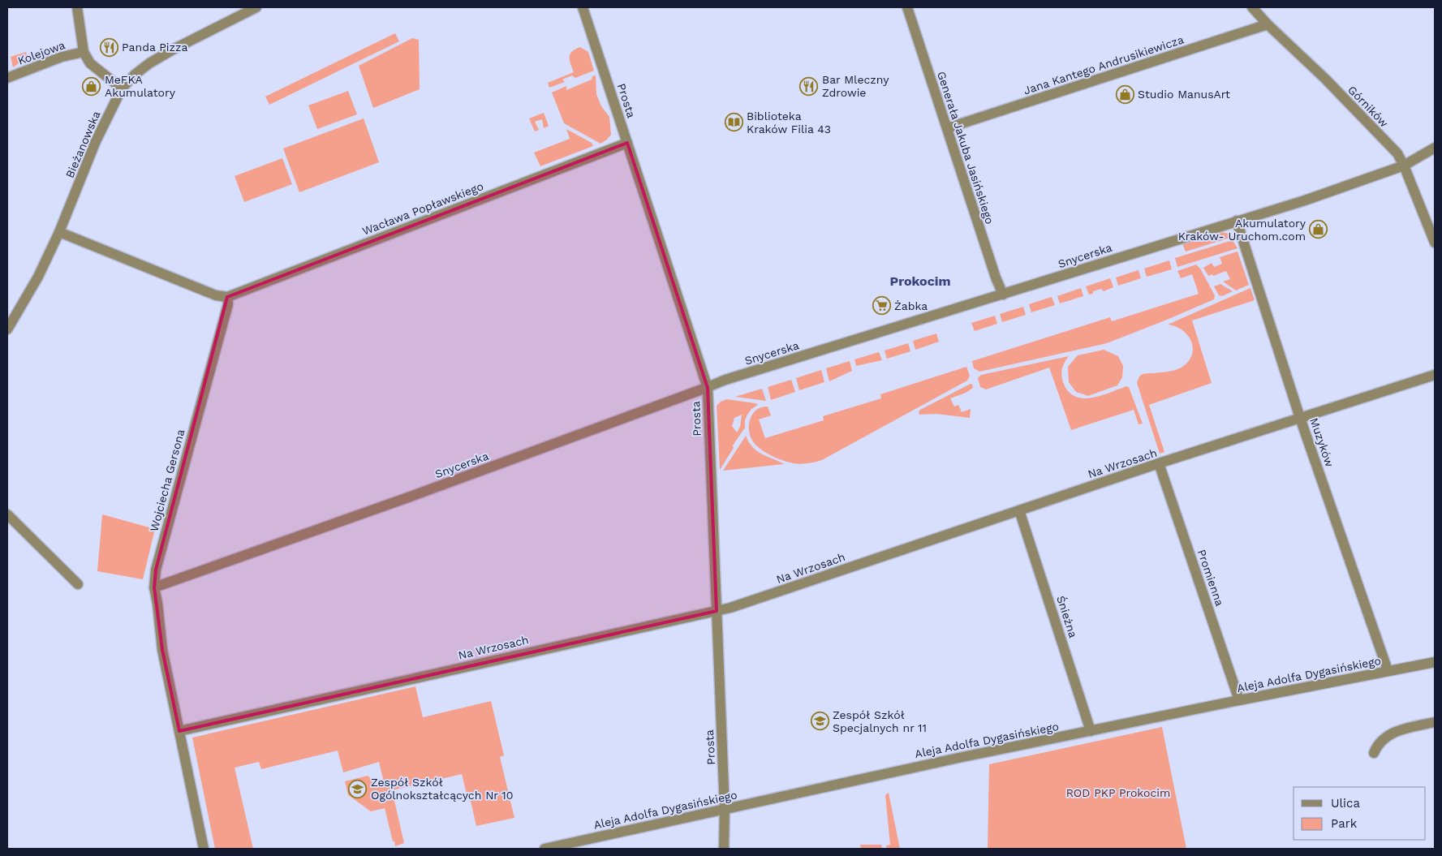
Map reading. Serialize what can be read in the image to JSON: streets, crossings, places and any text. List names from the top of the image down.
{
  "streets": {
    "street": [
      "Kolejowa",
      "Jana Kantego Andrusikiewicza",
      "Prosta",
      "Górników",
      "Bieżanowska",
      "Generała Jakuba Jasińskiego",
      "Wacława Popławskiego",
      "Snycerska",
      "Muzyków",
      "Na Wrzosach",
      "Wojciecha Gersona",
      "Promienna",
      "Śnieżna",
      "Aleja Adolfa Dygasińskiego"
    ]
  },
  "crossings": [
    ["Jana Kantego Andrusikiewicza", "Górników"],
    ["Jana Kantego Andrusikiewicza", "Generała Jakuba Jasińskiego"],
    ["Prosta", "Wacława Popławskiego"],
    ["Prosta", "Snycerska"],
    ["Prosta", "Na Wrzosach"],
    ["Prosta", "Aleja Adolfa Dygasińskiego"],
    ["Górników", "Snycerska"],
    ["Generała Jakuba Jasińskiego", "Snycerska"],
    ["Wacława Popławskiego", "Wojciecha Gersona"],
    ["Snycerska", "Muzyków"],
    ["Snycerska", "Wojciecha Gersona"],
    ["Muzyków", "Na Wrzosach"],
    ["Muzyków", "Aleja Adolfa Dygasińskiego"],
    ["Na Wrzosach", "Wojciecha Gersona"],
    ["Na Wrzosach", "Promienna"],
    ["Na Wrzosach", "Śnieżna"],
    ["Promienna", "Aleja Adolfa Dygasińskiego"],
    ["Śnieżna", "Aleja Adolfa Dygasińskiego"]
  ],
  "districts": ["Prokocim"],
  "parks": ["ROD PKP Prokocim"],
  "places": {
    "restaurant": ["Panda Pizza", "Bar Mleczny Zdrowie"],
    "shop": ["MeFKA Akumulatory", "Studio ManusArt", "Akumulatory Kraków- Uruchom.com"],
    "library": ["Biblioteka Kraków Filia 43"],
    "supermarket": ["Żabka"],
    "school or university": ["Zespół Szkół Specjalnych nr 11", "Zespół Szkół Ogólnokształcących Nr 10"]
  },
  "legend": ["Ulica", "Park"]
}
